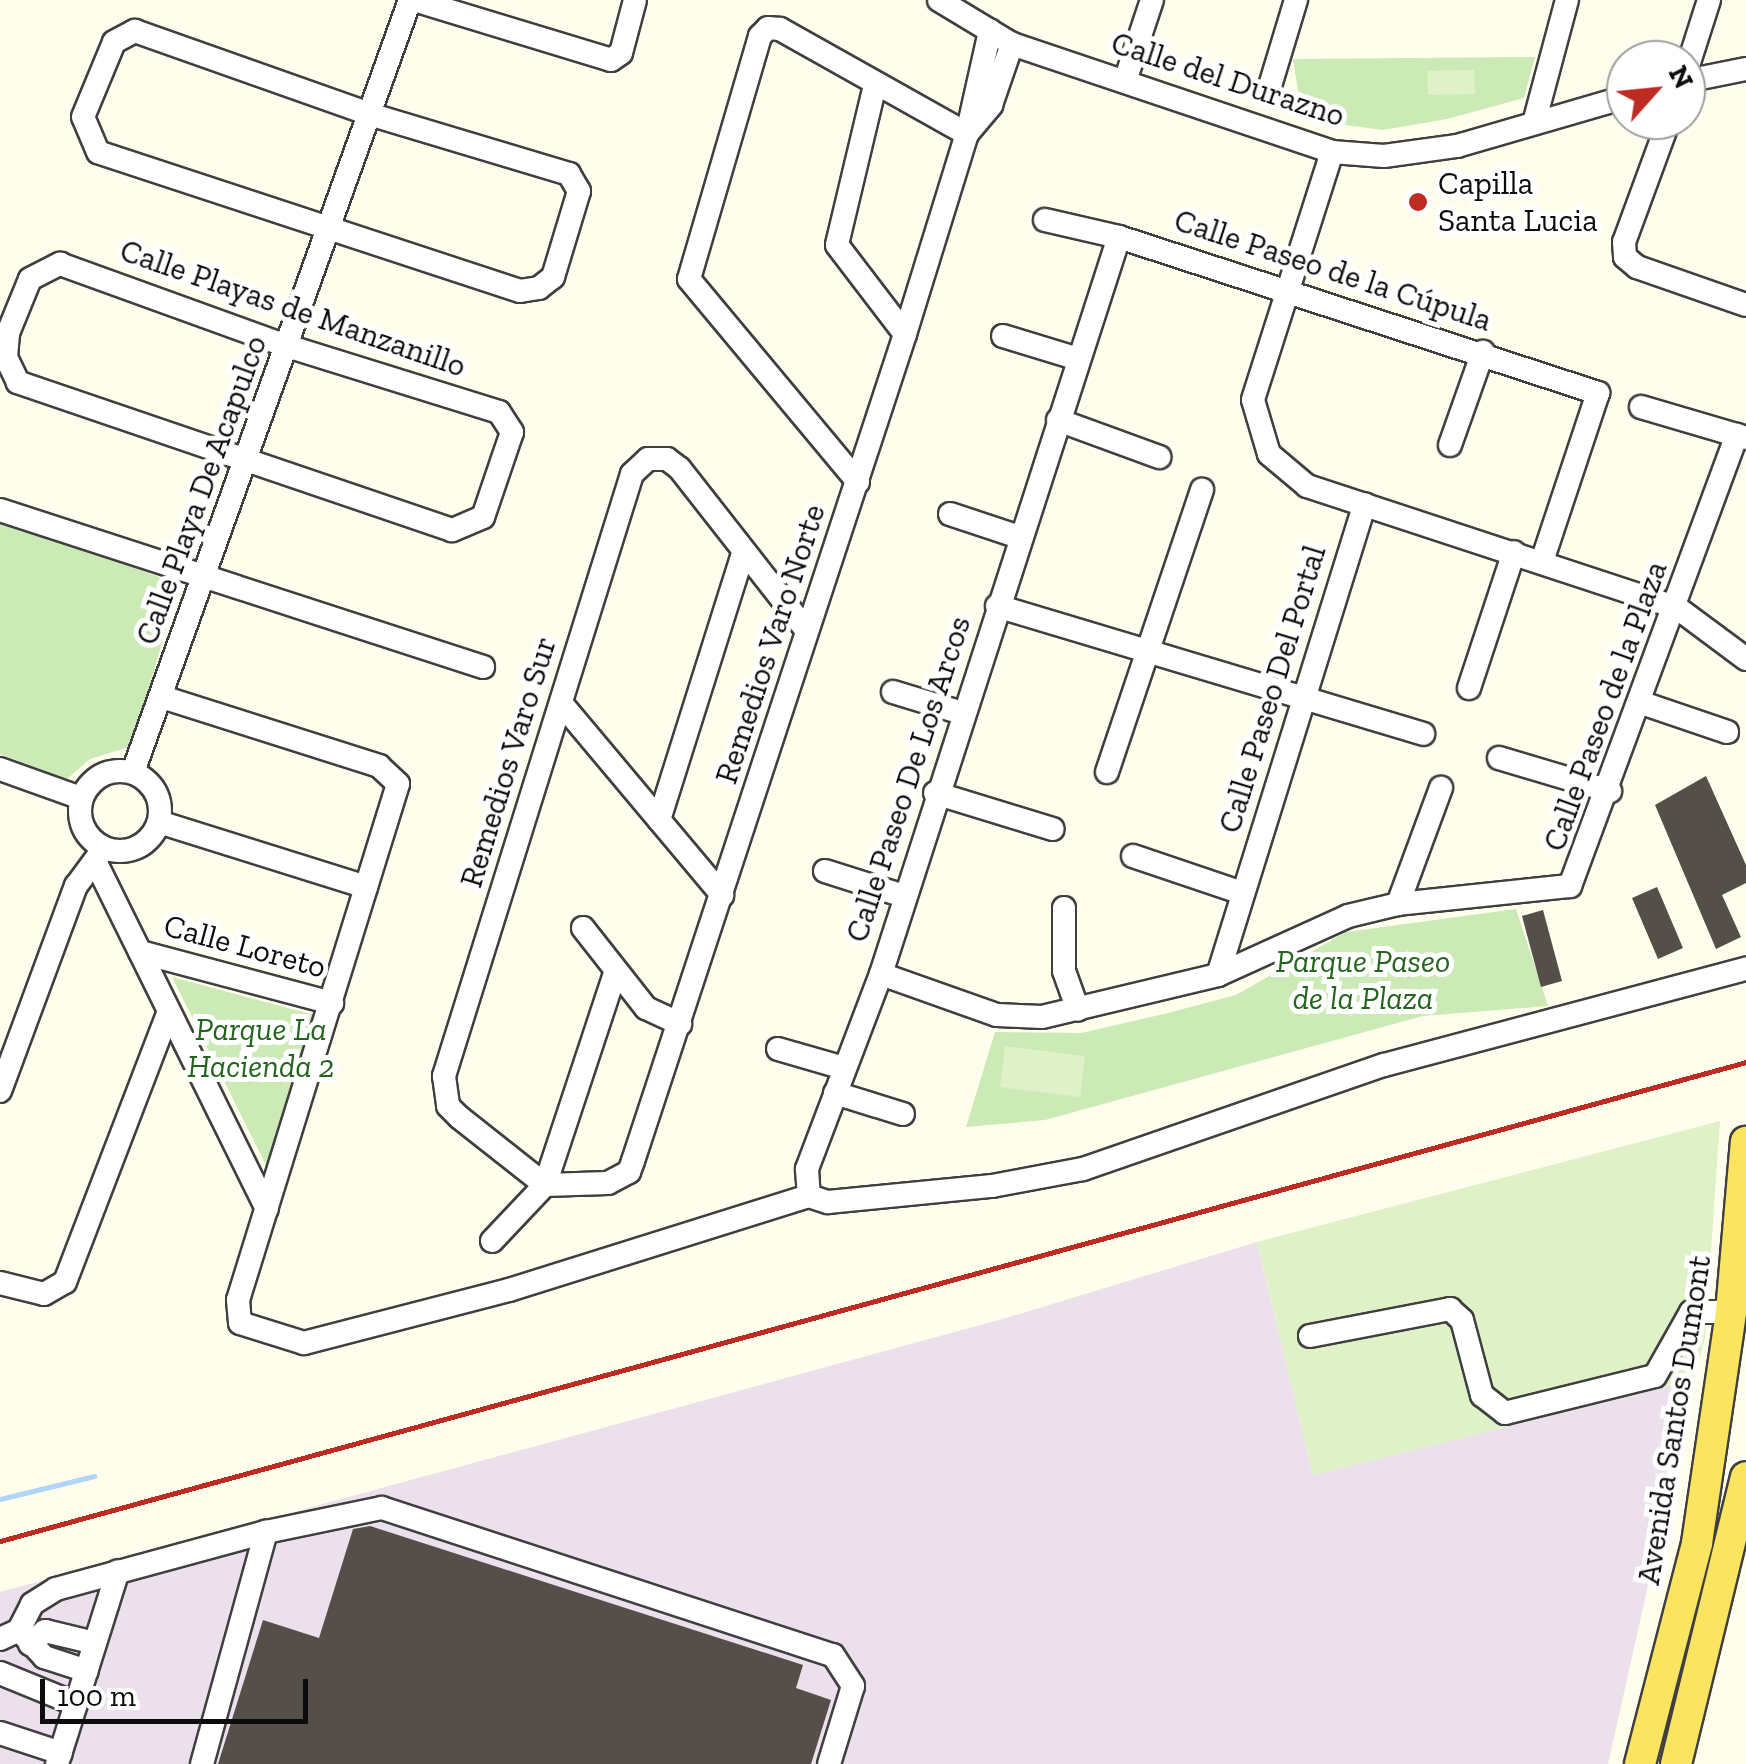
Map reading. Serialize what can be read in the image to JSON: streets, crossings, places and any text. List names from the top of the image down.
{
  "streets": {
    "main road": ["Avenida Santos Dumont"],
    "street": [
      "Calle del Durazno",
      "Calle Paseo de la Cúpula",
      "Calle Playas de Manzanillo",
      "Calle Playa De Acapulco",
      "Remedios Varo Norte",
      "Calle Paseo Del Portal",
      "Calle Paseo de la Plaza",
      "Remedios Varo Sur",
      "Calle Paseo De Los Arcos",
      "Calle Loreto"
    ]
  },
  "crossings": [
    ["Calle del Durazno", "Remedios Varo Norte"],
    ["Calle Paseo de la Cúpula", "Calle Paseo De Los Arcos"],
    ["Calle Playas de Manzanillo", "Calle Playa De Acapulco"],
    ["Remedios Varo Norte", "Remedios Varo Sur"],
    ["Calle Paseo Del Portal", "Calle Paseo de la Plaza"],
    ["Calle Paseo de la Plaza", "Calle Paseo De Los Arcos"]
  ],
  "parks": ["Parque Paseo de la Plaza", "Parque La Hacienda 2"],
  "places": ["Capilla Santa Lucia"],
  "scale_bar": "100 m",
  "north": "top right"
}
